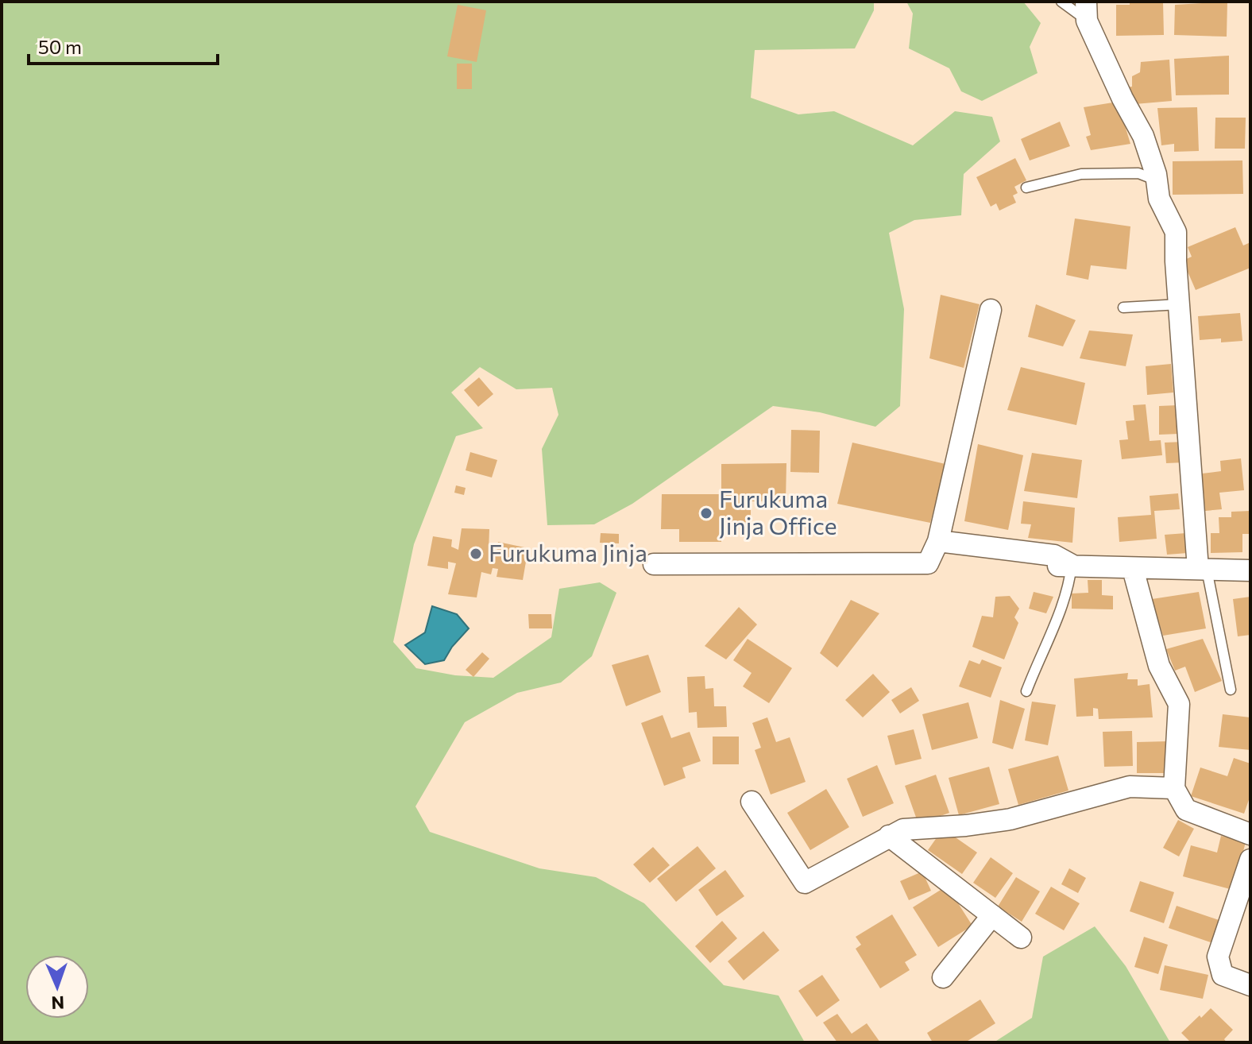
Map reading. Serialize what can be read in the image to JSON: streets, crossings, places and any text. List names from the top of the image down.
{
  "places": ["Furukuma Jinja Office", "Furukuma Jinja"],
  "scale_bar": "50 m",
  "north": "bottom"
}
